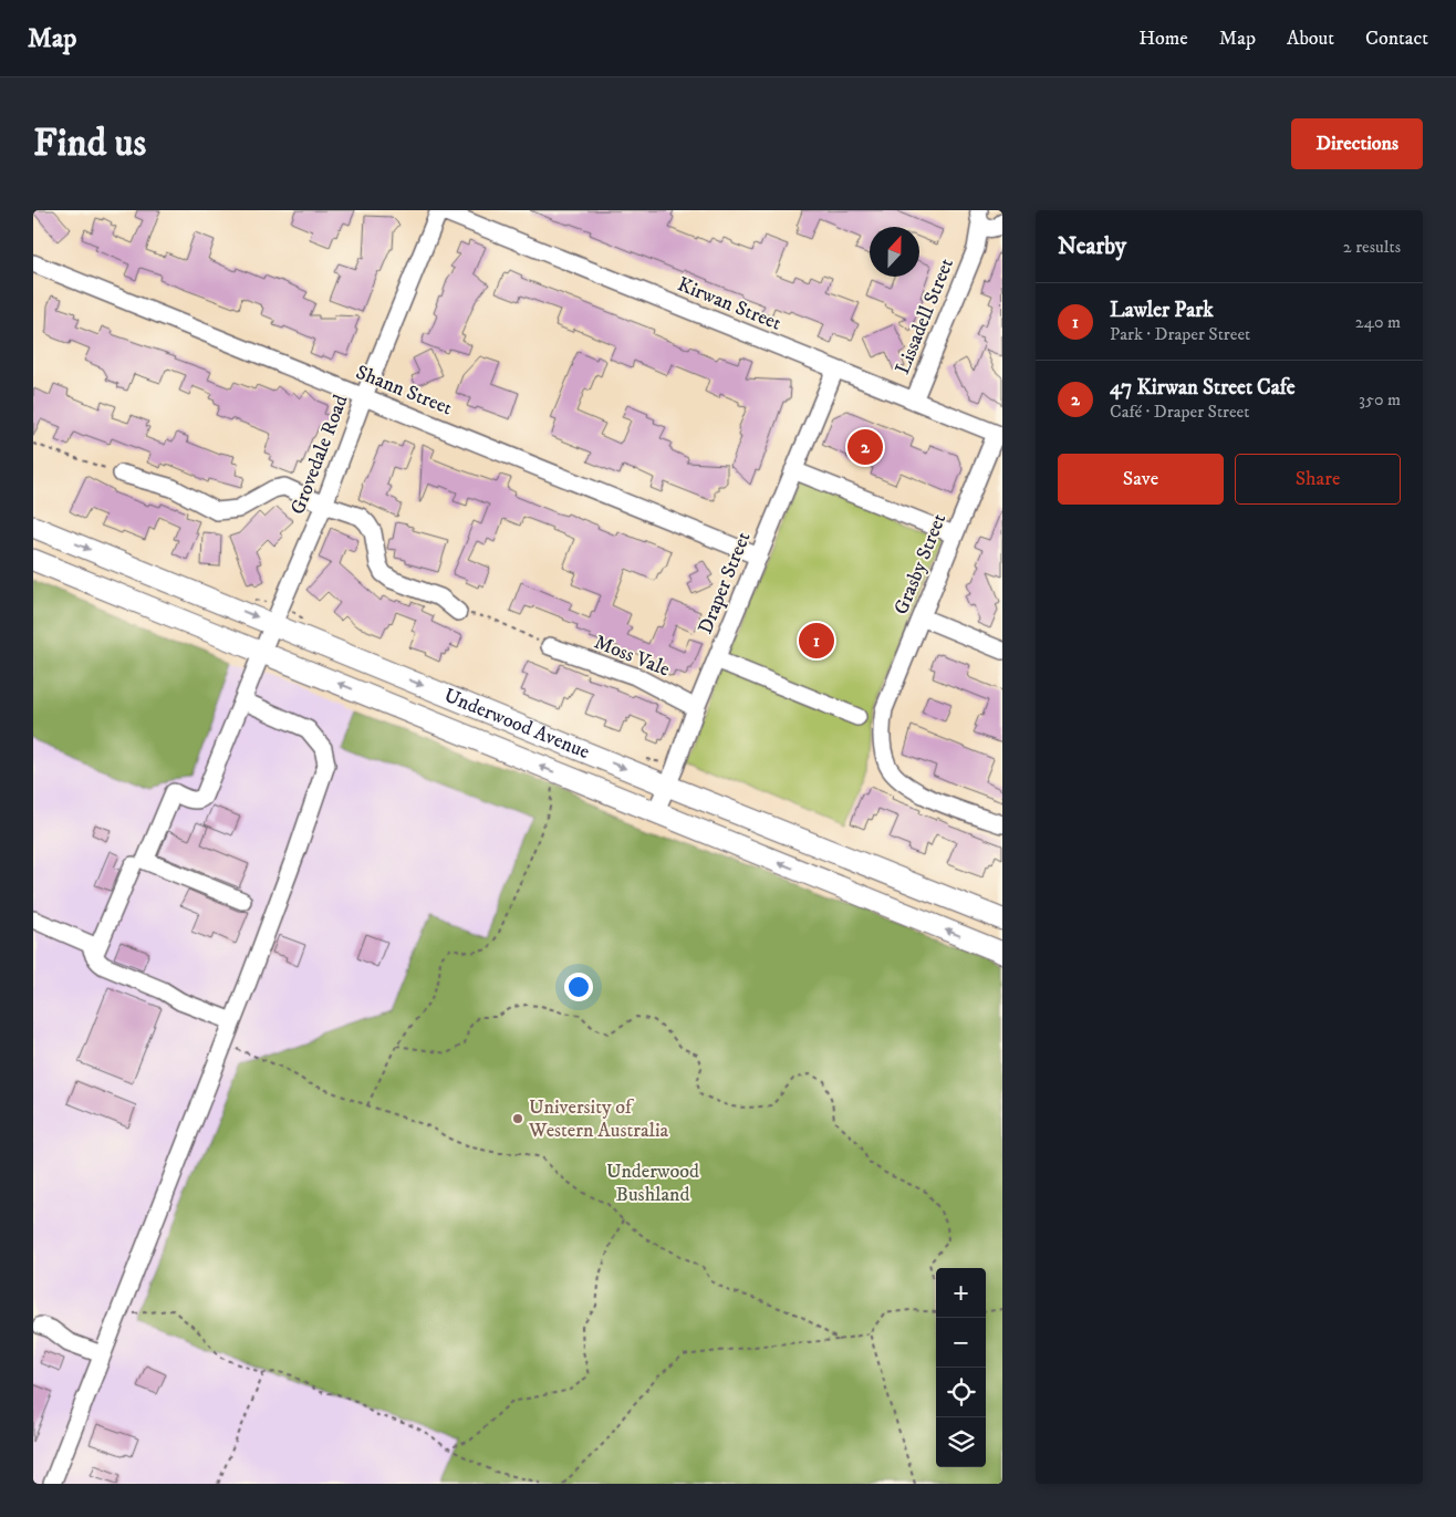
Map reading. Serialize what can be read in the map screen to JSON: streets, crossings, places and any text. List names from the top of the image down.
{
  "streets": {
    "main road": ["Underwood Avenue"],
    "street": [
      "Kirwan Street",
      "Lissadell Street",
      "Shann Street",
      "Grovedale Road",
      "Grasby Street",
      "Draper Street",
      "Moss Vale"
    ]
  },
  "crossings": [
    ["Kirwan Street", "Lissadell Street"],
    ["Kirwan Street", "Grovedale Road"],
    ["Kirwan Street", "Grasby Street"],
    ["Kirwan Street", "Draper Street"],
    ["Shann Street", "Grovedale Road"],
    ["Shann Street", "Draper Street"],
    ["Grovedale Road", "Underwood Avenue"],
    ["Draper Street", "Moss Vale"],
    ["Draper Street", "Underwood Avenue"]
  ],
  "parks": ["Underwood Bushland"],
  "places": ["University of Western Australia"],
  "north": "top",
  "page": {
    "header": "Map",
    "nav": [
      "Home",
      "Map",
      "About",
      "Contact"
    ],
    "buttons": [
      "Directions",
      ["Save", "Share"]
    ],
    "title": "Find us",
    "heading": ["Nearby", "2 results"],
    "list": [
      {
        "mark": "1",
        "name": "Lawler Park",
        "note": "Park · Draper Street",
        "value": "240 m"
      },
      {
        "mark": "2",
        "name": "47 Kirwan Street Cafe",
        "note": "Café · Draper Street",
        "value": "350 m"
      }
    ],
    "pins": ["2", "1"],
    "map_buttons": ["+", "−"]
  }
}
